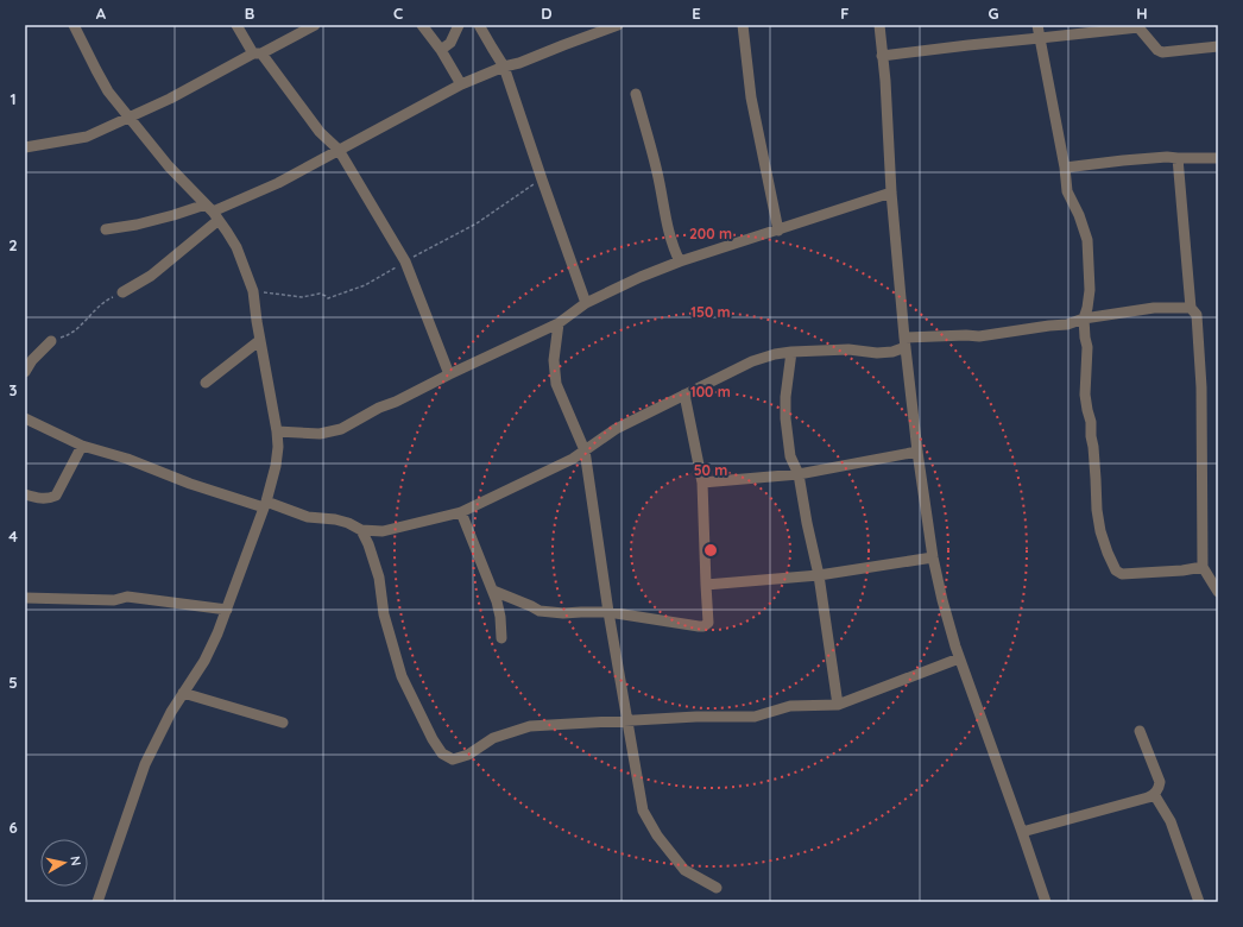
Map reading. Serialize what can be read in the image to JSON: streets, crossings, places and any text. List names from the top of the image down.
{
  "north": "right",
  "grid": {
    "columns": [
      "A",
      "B",
      "C",
      "D",
      "E",
      "F",
      "G",
      "H"
    ],
    "rows": [
      "1",
      "2",
      "3",
      "4",
      "5",
      "6"
    ]
  },
  "rings": [
    "200 m",
    "150 m",
    "100 m",
    "50 m"
  ]
}
